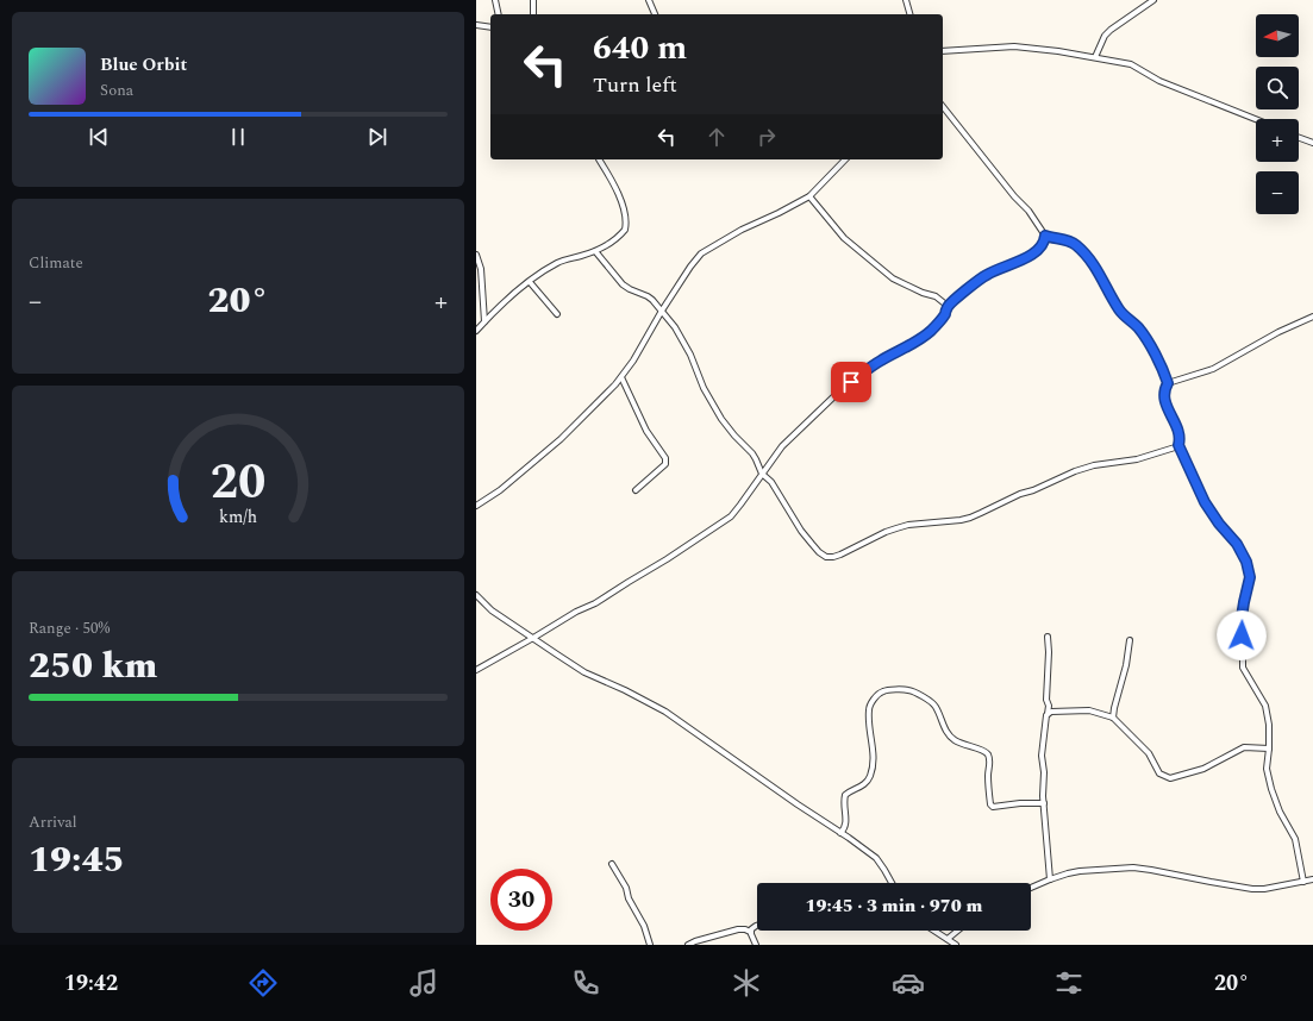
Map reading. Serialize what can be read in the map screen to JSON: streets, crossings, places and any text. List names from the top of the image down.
{
  "north": "left",
  "page": {
    "map_buttons": ["+", "−"],
    "turn": ["640 m", "Turn left"],
    "song": ["Blue Orbit", "Sona"],
    "tile": [
      "Climate",
      ["Range · 50%", "250 km"],
      ["Arrival", "19:45"]
    ],
    "heat": ["−", "20°", "+"],
    "limit": "30",
    "trip": "19:45 · 3 min · 970 m",
    "tabs": ["19:42", "20°"],
    "gauge": ["20", "km/h"]
  }
}
